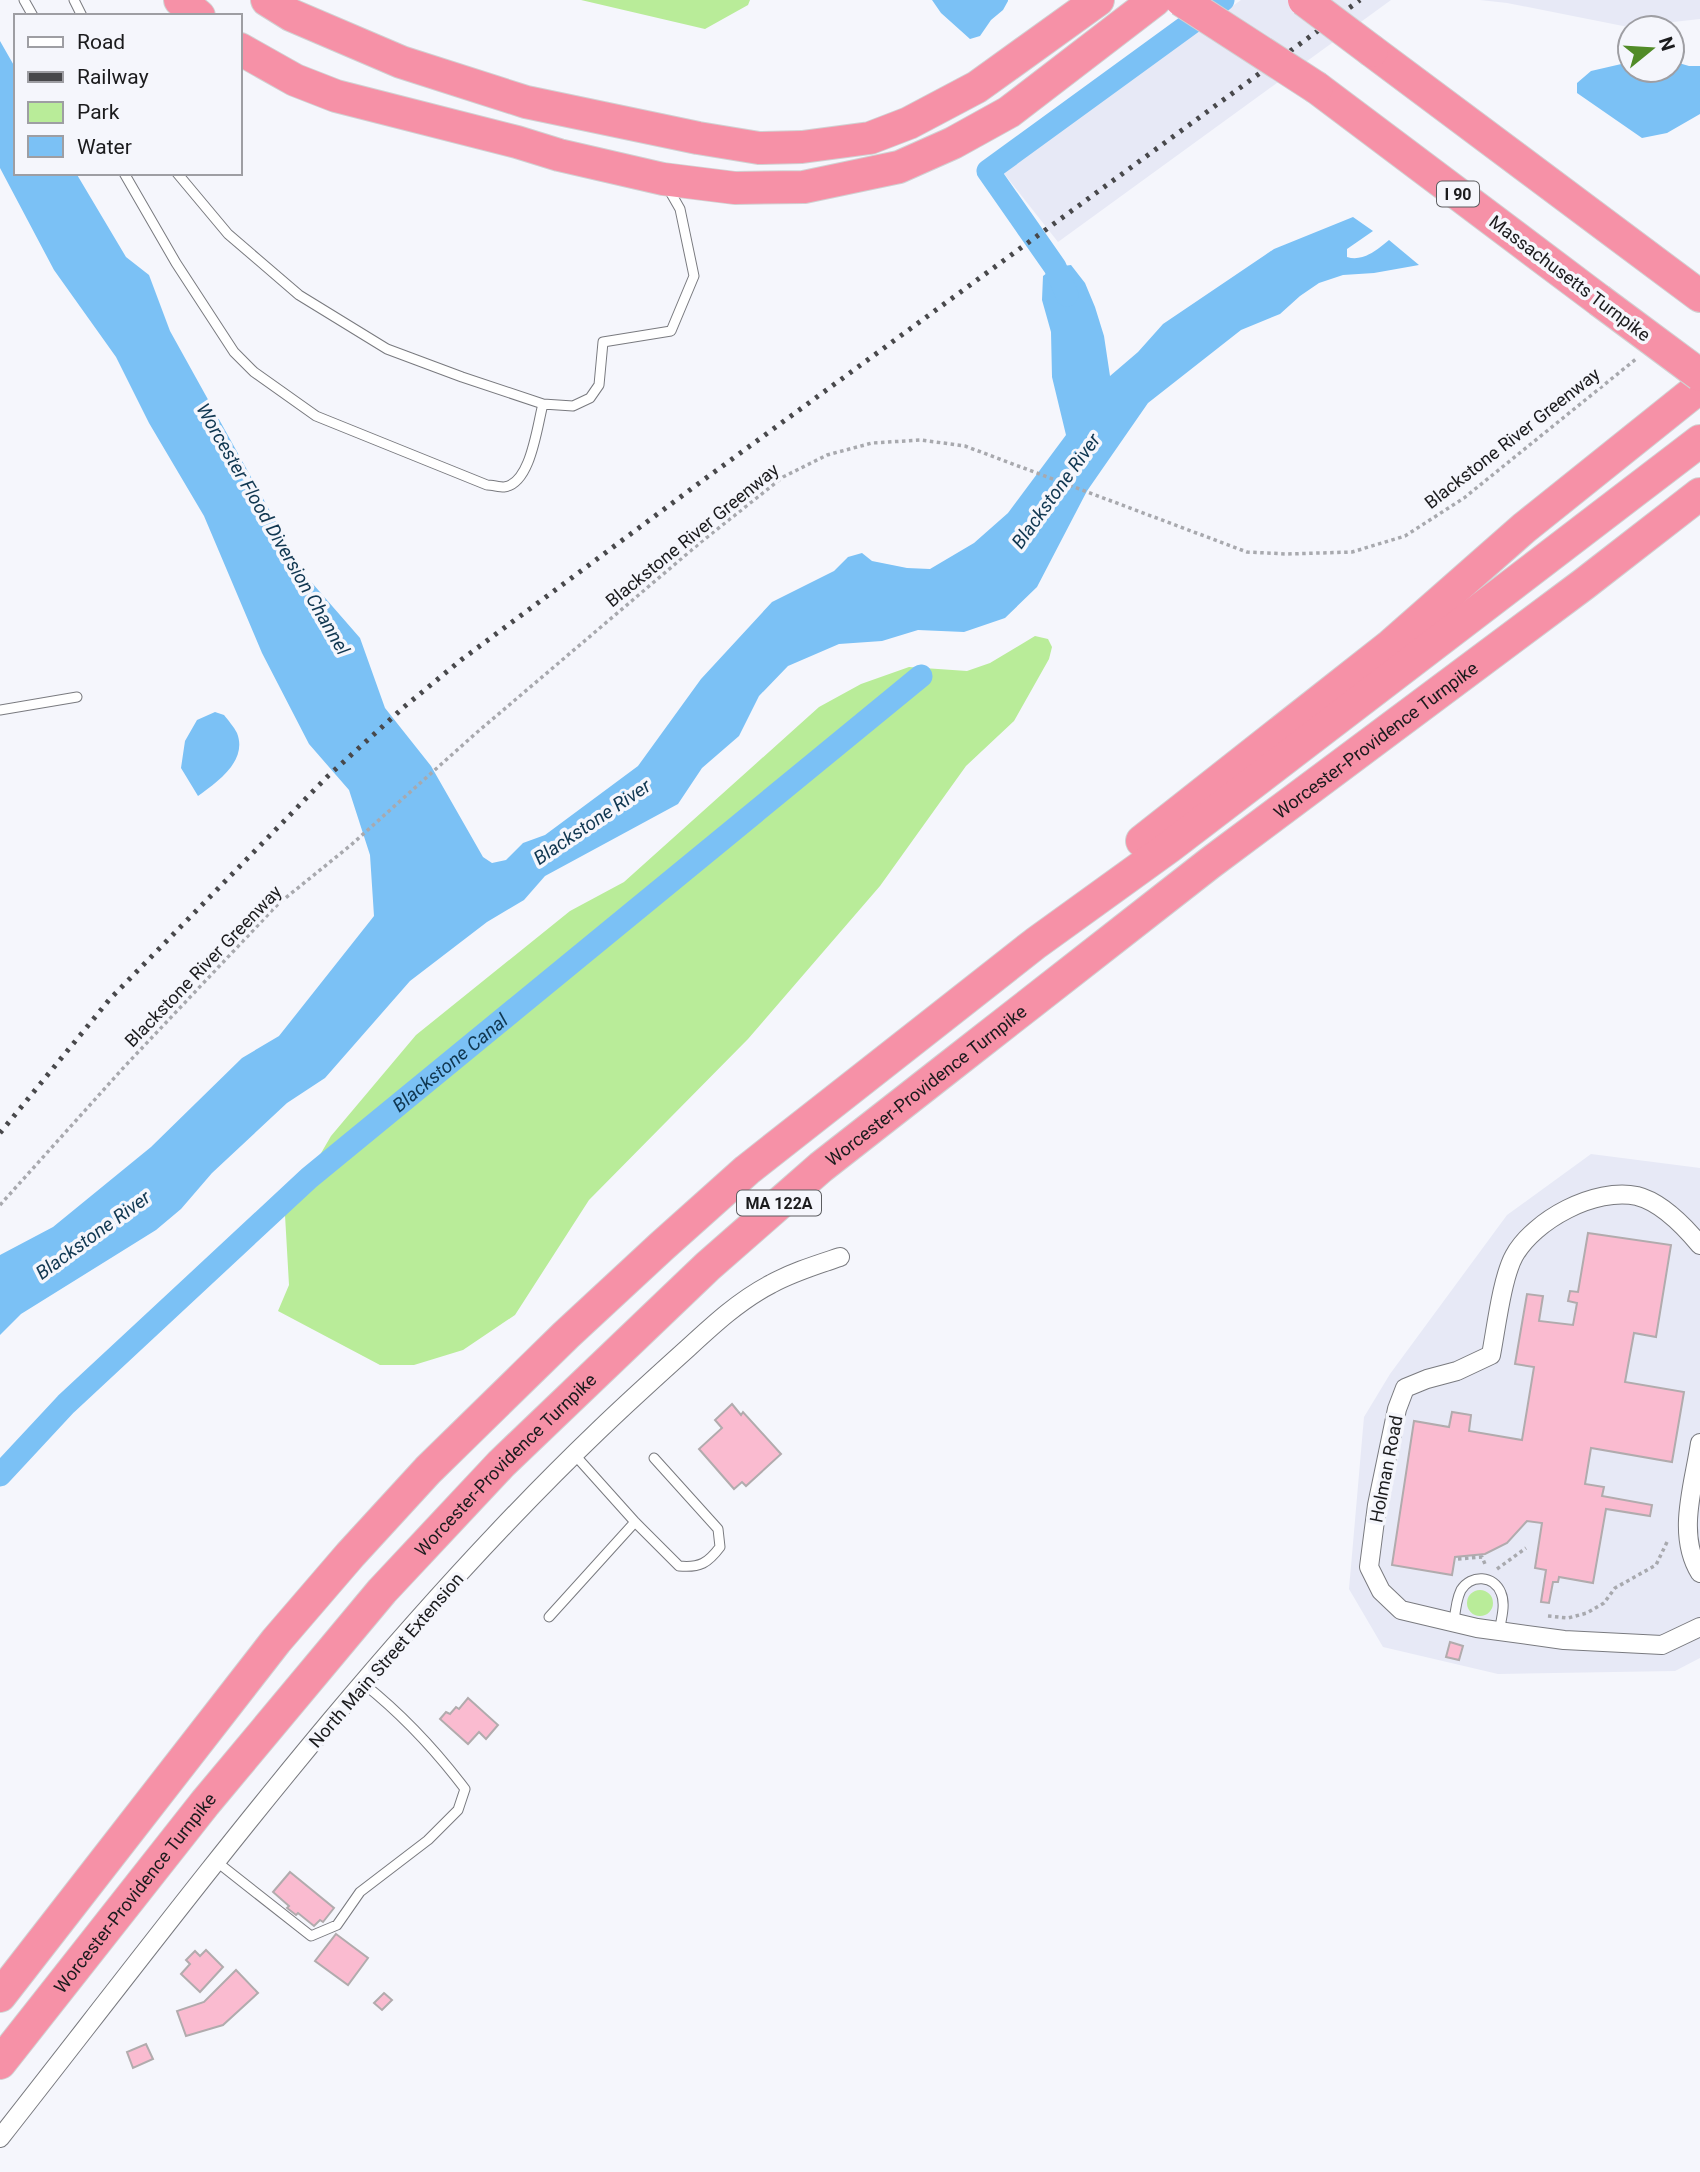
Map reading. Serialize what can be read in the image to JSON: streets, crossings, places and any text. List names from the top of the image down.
{
  "streets": {
    "highway": [
      "I 90",
      "Massachusetts Turnpike",
      "Worcester-Providence Turnpike",
      "MA 122A"
    ],
    "street": ["Holman Road", "North Main Street Extension"],
    "path": ["Blackstone River Greenway"]
  },
  "water": ["Blackstone River", "Worcester Flood Diversion Channel", "Blackstone Canal"],
  "legend": [
    "Road",
    "Railway",
    "Park",
    "Water"
  ],
  "north": "right"
}
